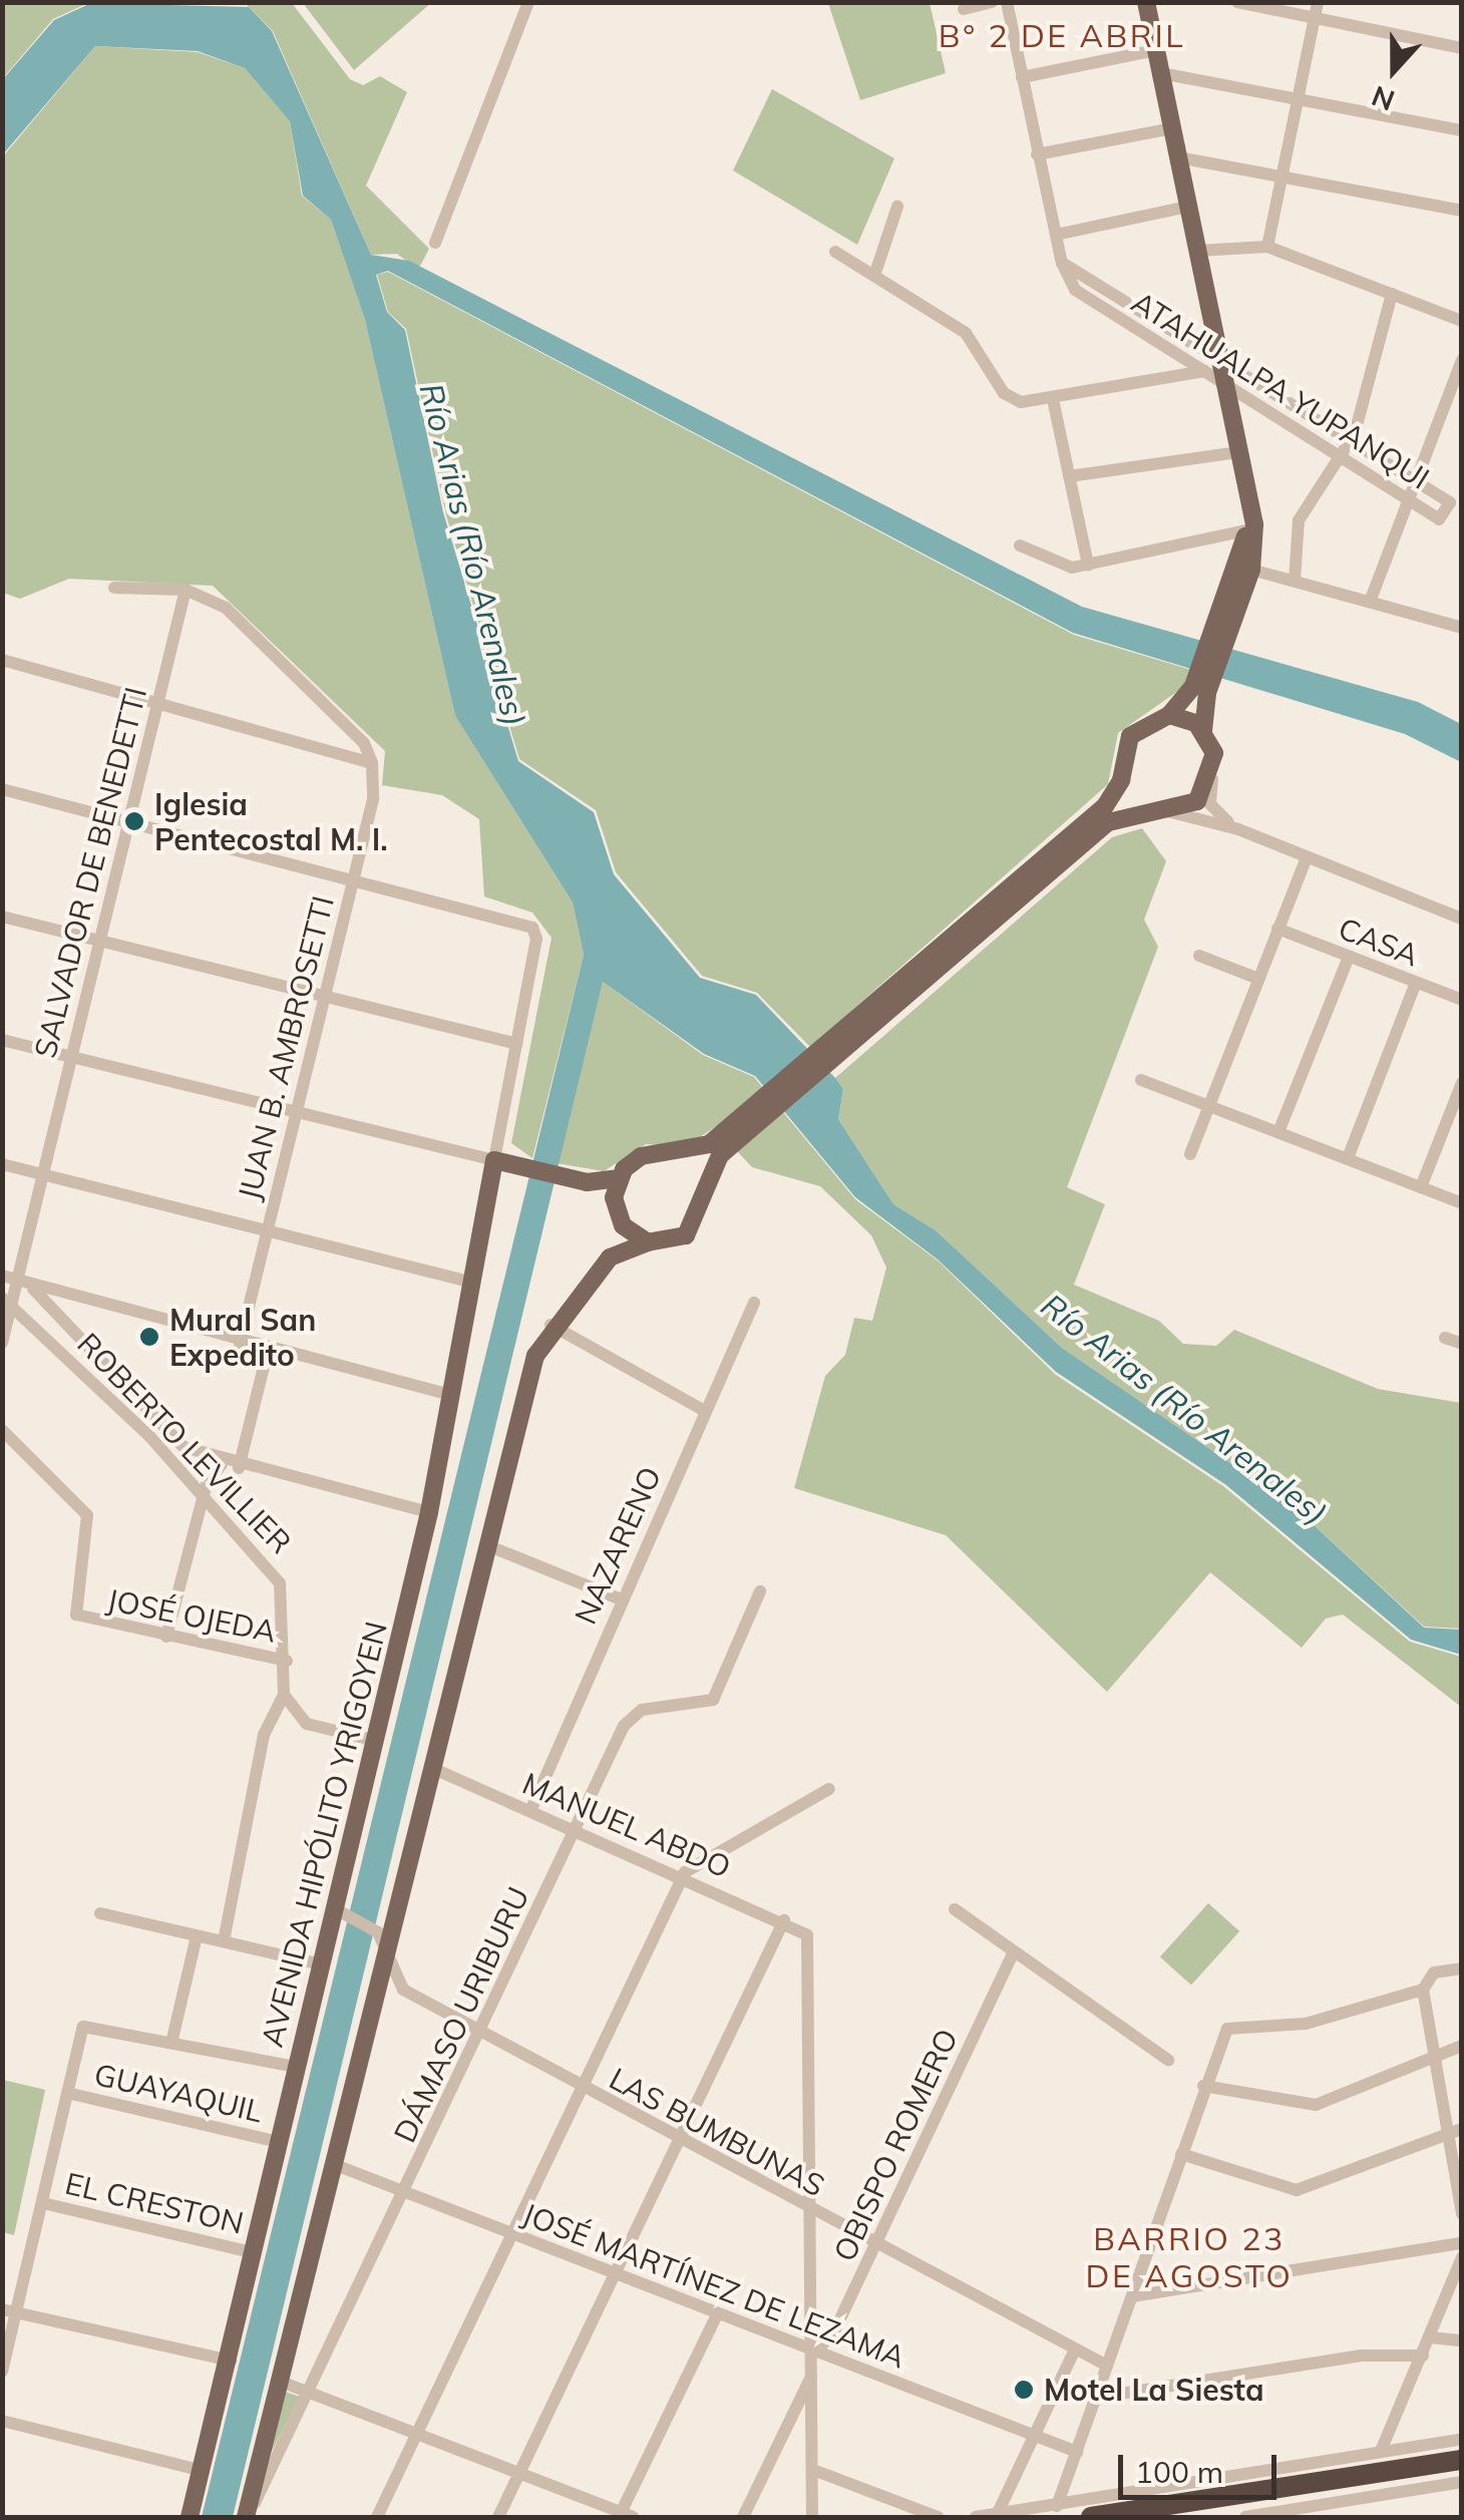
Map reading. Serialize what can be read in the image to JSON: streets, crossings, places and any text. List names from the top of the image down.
{
  "streets": {
    "main road": ["AVENIDA HIPÓLITO YRIGOYEN"],
    "street": [
      "ATAHUALPA YUPANQUI",
      "SALVADOR DE BENEDETTI",
      "CASA",
      "JUAN B. AMBROSETTI",
      "ROBERTO LEVILLIER",
      "NAZARENO",
      "JOSÉ OJEDA",
      "MANUEL ABDO",
      "DÁMASO URIBURU",
      "GUAYAQUIL",
      "LAS BUMBUNAS",
      "OBISPO ROMERO",
      "EL CRESTON",
      "JOSÉ MARTÍNEZ DE LEZAMA"
    ]
  },
  "crossings": [
    ["SALVADOR DE BENEDETTI", "ROBERTO LEVILLIER"],
    ["ROBERTO LEVILLIER", "JOSÉ OJEDA"],
    ["NAZARENO", "MANUEL ABDO"],
    ["MANUEL ABDO", "DÁMASO URIBURU"],
    ["MANUEL ABDO", "LAS BUMBUNAS"],
    ["AVENIDA HIPÓLITO YRIGOYEN", "GUAYAQUIL"],
    ["AVENIDA HIPÓLITO YRIGOYEN", "EL CRESTON"],
    ["DÁMASO URIBURU", "LAS BUMBUNAS"],
    ["DÁMASO URIBURU", "JOSÉ MARTÍNEZ DE LEZAMA"],
    ["LAS BUMBUNAS", "OBISPO ROMERO"],
    ["OBISPO ROMERO", "JOSÉ MARTÍNEZ DE LEZAMA"]
  ],
  "districts": ["B° 2 DE ABRIL", "BARRIO 23 DE AGOSTO"],
  "water": ["Río Arias (Río Arenales)"],
  "places": ["Iglesia Pentecostal M. I.", "Mural San Expedito", "Motel La Siesta"],
  "scale_bar": "100 m",
  "north": "bottom"
}
